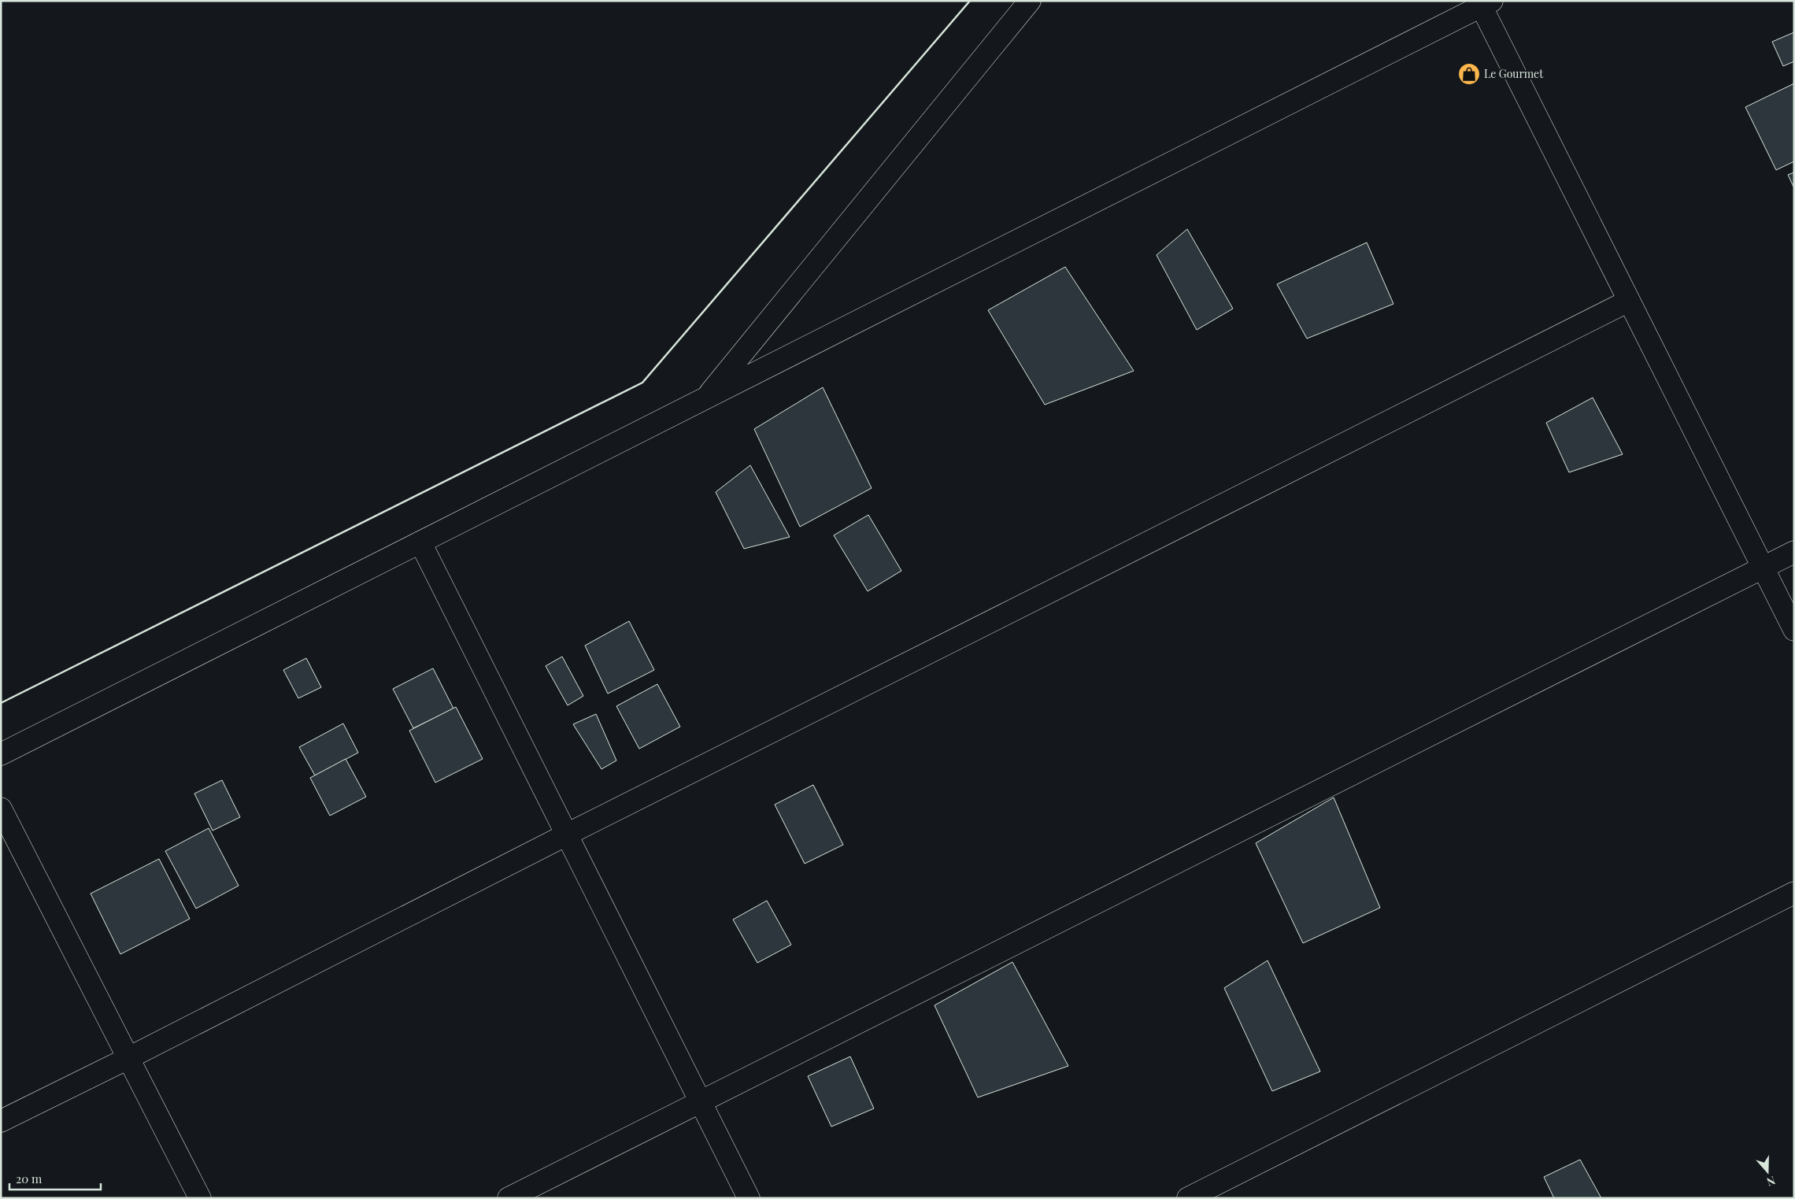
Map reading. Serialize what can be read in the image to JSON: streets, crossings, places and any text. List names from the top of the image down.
{
  "places": {
    "shop": ["Le Gourmet"]
  },
  "scale_bar": "20 m",
  "north": "bottom"
}
